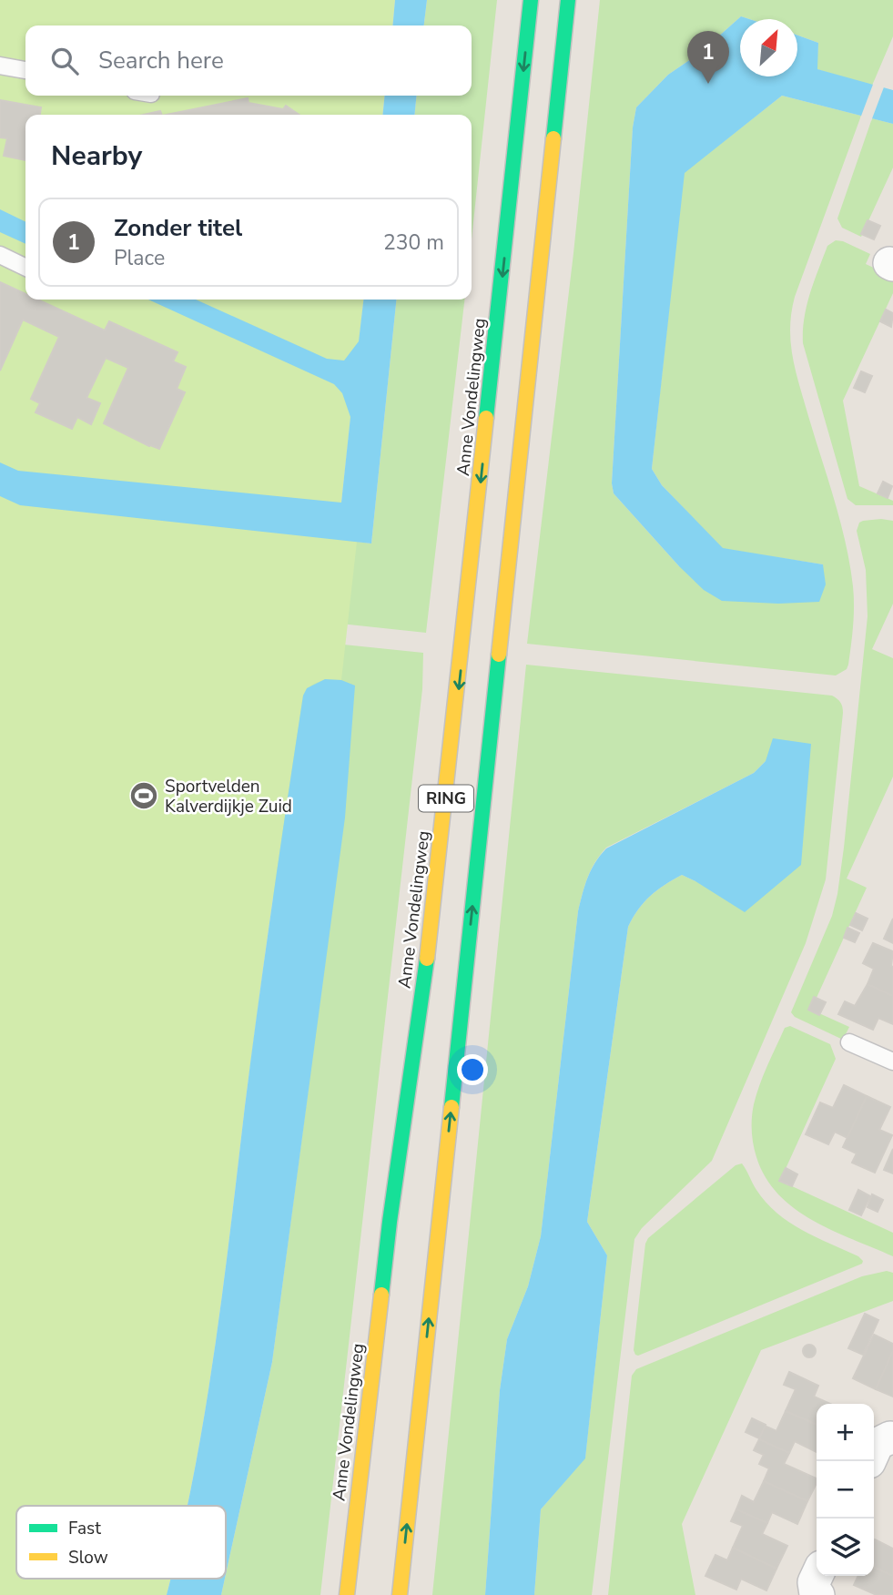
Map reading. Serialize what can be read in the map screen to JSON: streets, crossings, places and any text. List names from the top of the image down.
{
  "streets": {
    "main road": ["Anne Vondelingweg", "RING"]
  },
  "places": {
    "sports": ["Sportvelden Kalverdijkje Zuid"]
  },
  "legend": ["Fast", "Slow"],
  "north": "top right",
  "page": {
    "search": "Search here",
    "pins": "1",
    "heading": "Nearby",
    "list": [
      {
        "mark": "1",
        "name": "Zonder titel",
        "note": "Place",
        "value": "230 m"
      }
    ],
    "map_buttons": ["+", "−"]
  }
}
